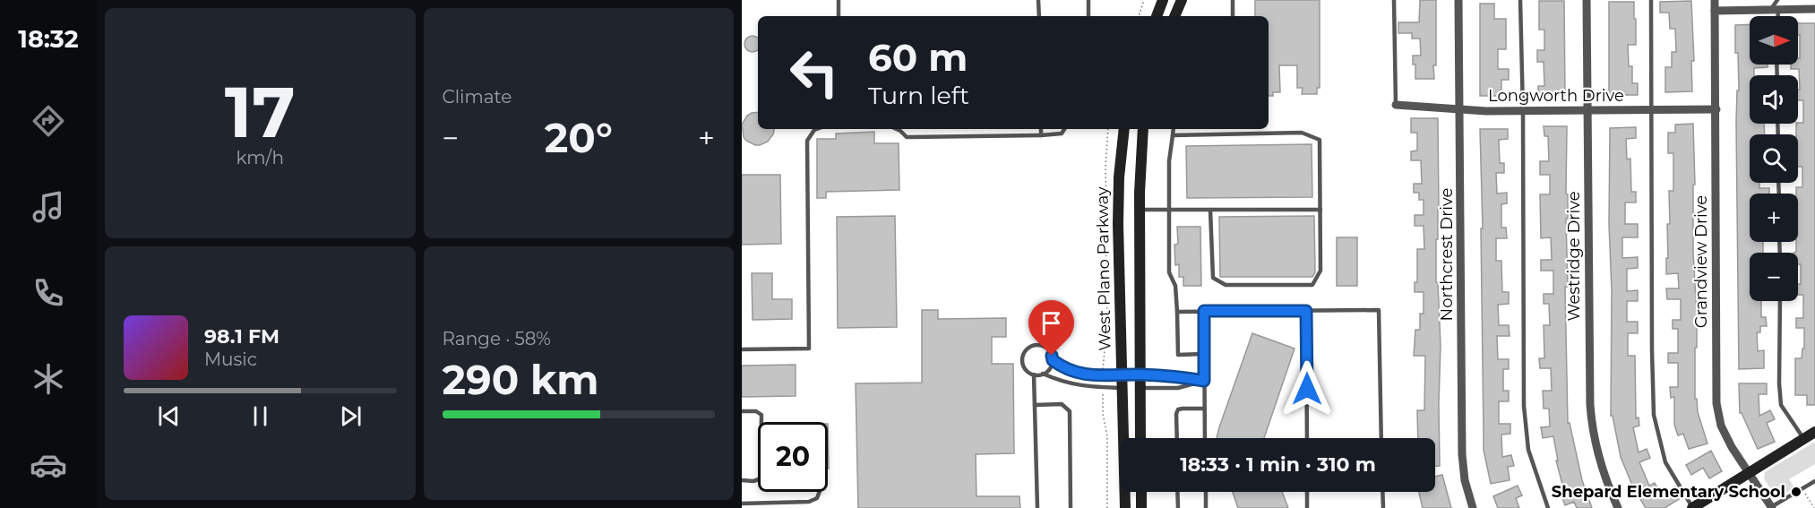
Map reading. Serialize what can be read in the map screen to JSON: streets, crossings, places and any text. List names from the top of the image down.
{
  "streets": {
    "main road": ["West Plano Parkway"],
    "street": [
      "Longworth Drive",
      "Northcrest Drive",
      "Westridge Drive",
      "Grandview Drive"
    ]
  },
  "crossings": [
    ["Longworth Drive", "Northcrest Drive"],
    ["Longworth Drive", "Westridge Drive"],
    ["Longworth Drive", "Grandview Drive"]
  ],
  "places": ["Shepard Elementary School"],
  "north": "right",
  "page": {
    "tabs": "18:32",
    "tile": [
      ["17", "km/h"],
      "Climate",
      ["Range · 58%", "290 km"]
    ],
    "map_buttons": ["+", "−"],
    "turn": ["60 m", "Turn left"],
    "heat": ["−", "20°", "+"],
    "song": ["98.1 FM", "Music"],
    "limit": "20",
    "trip": "18:33 · 1 min · 310 m"
  }
}
